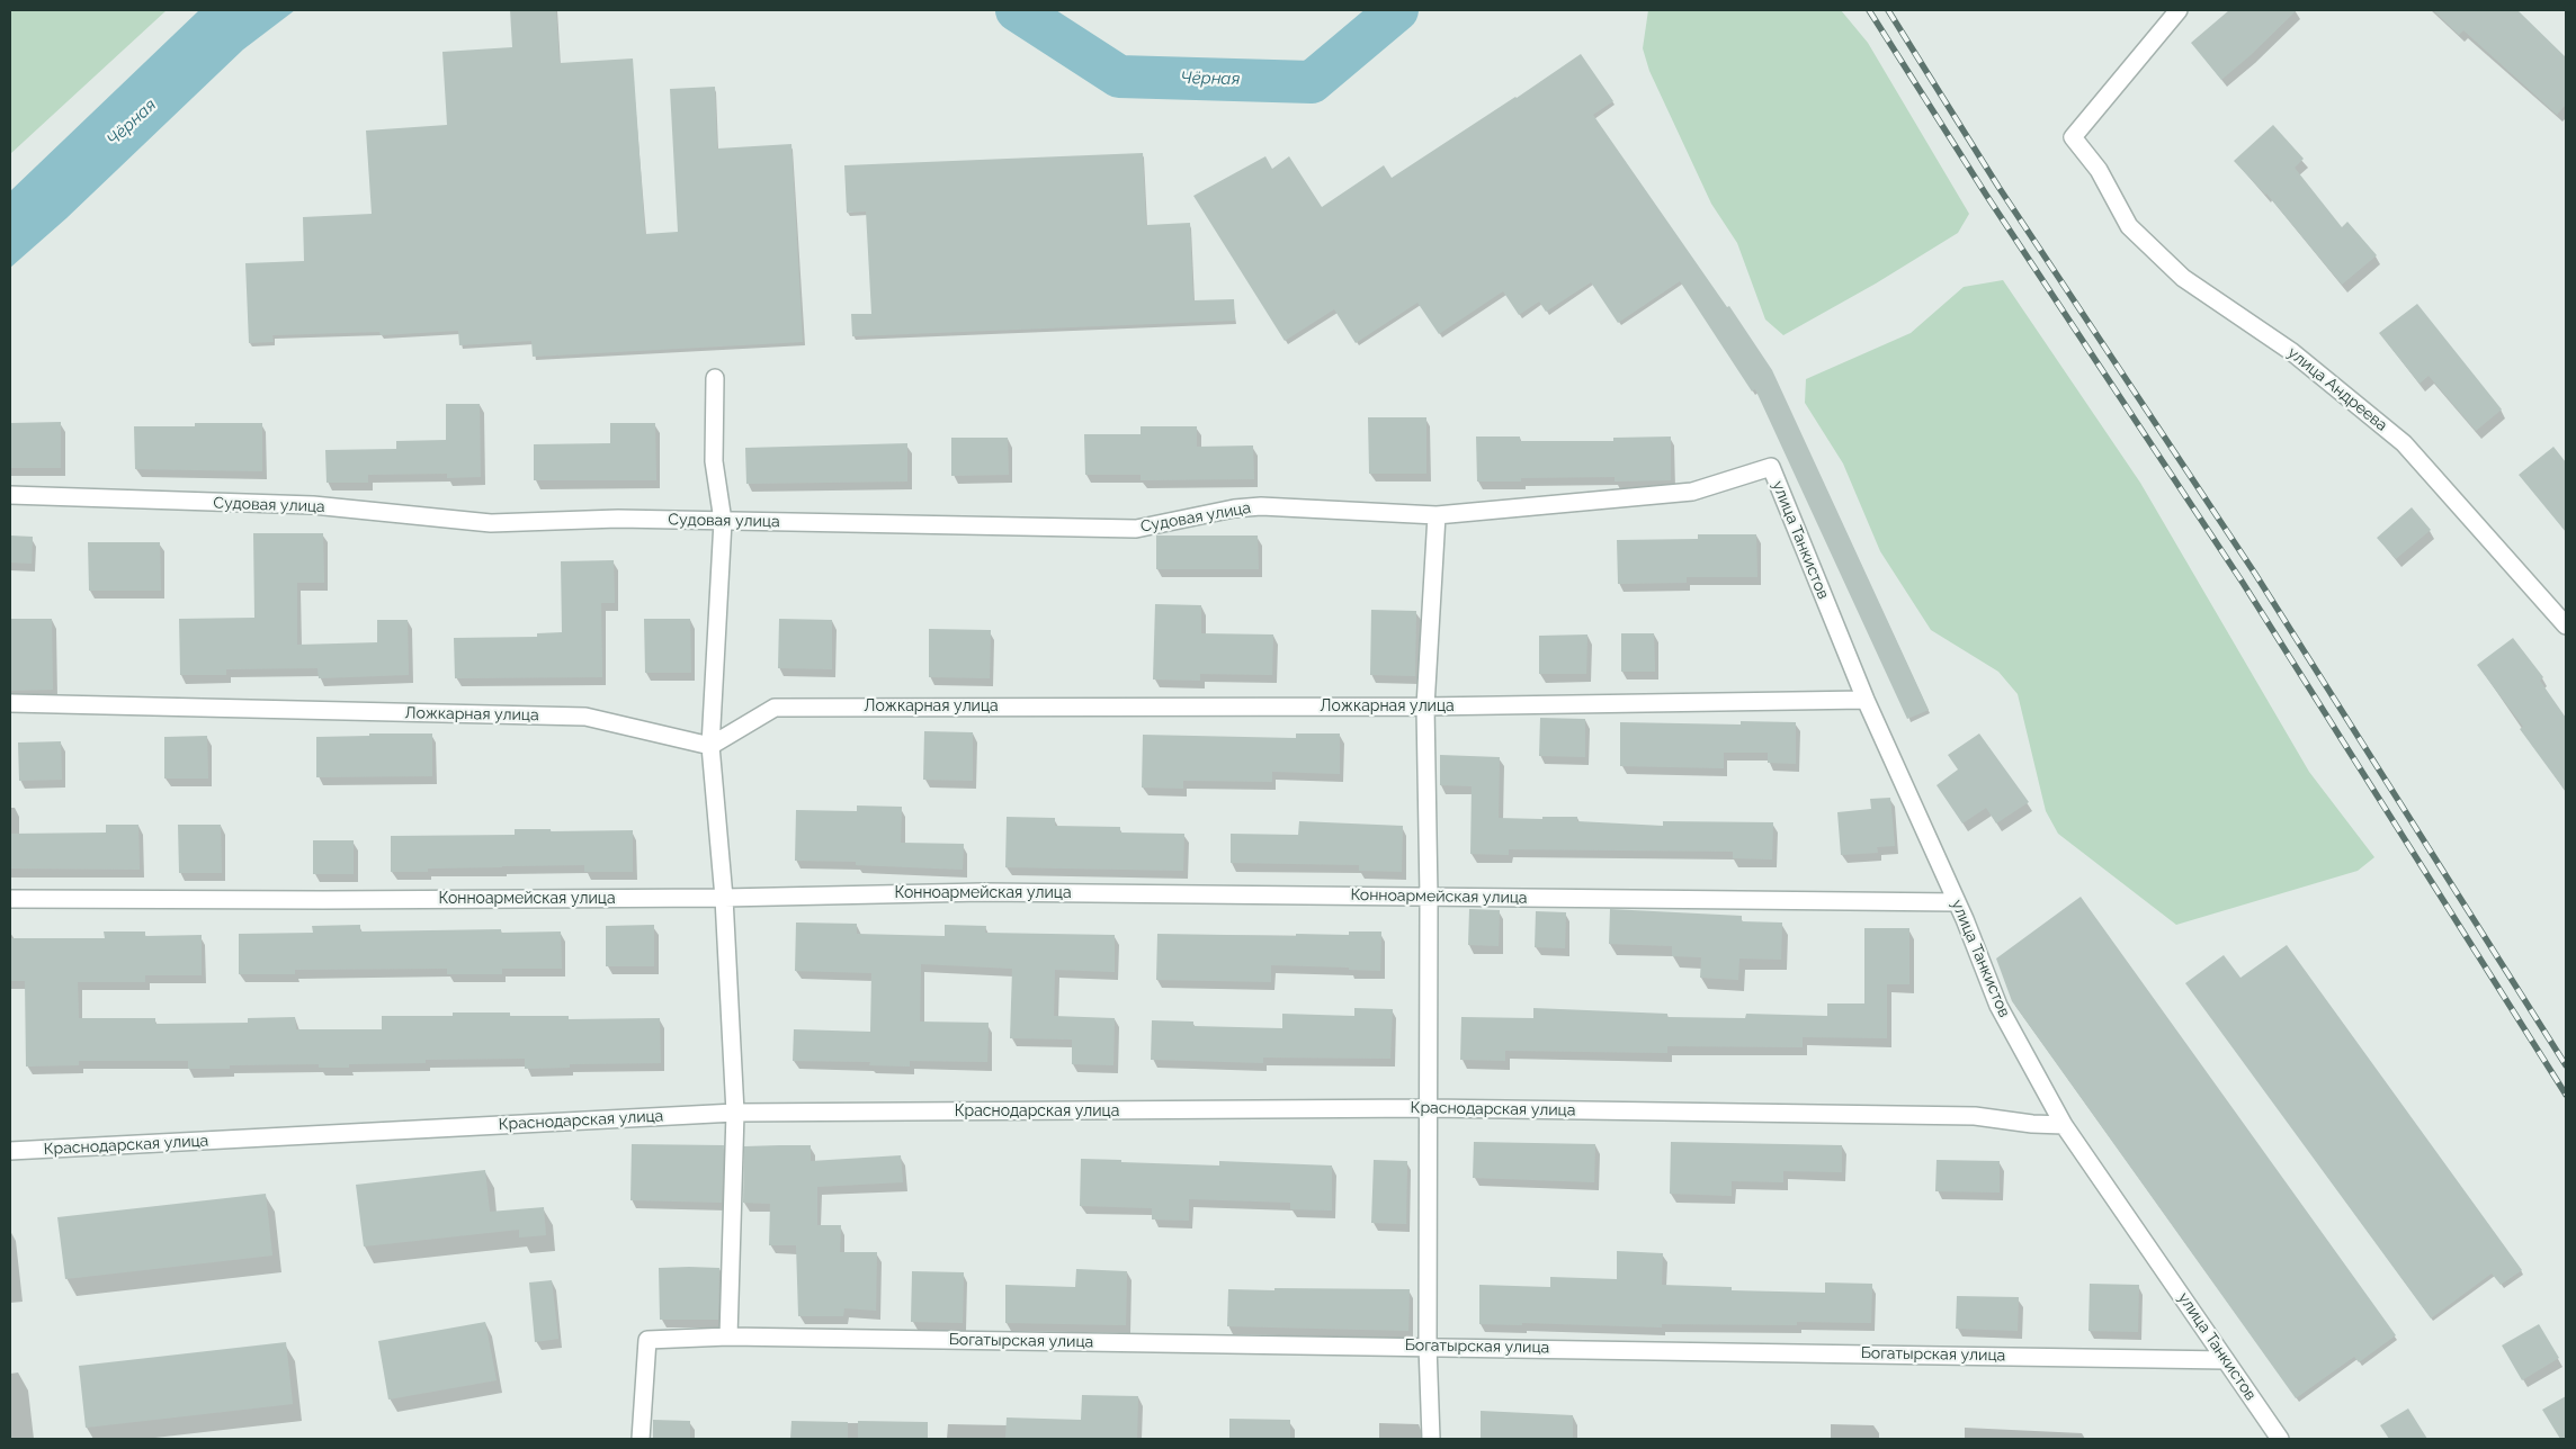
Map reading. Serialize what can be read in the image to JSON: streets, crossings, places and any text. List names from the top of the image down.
{
  "streets": {
    "street": [
      "улица Андреева",
      "Судовая улица",
      "улица Танкистов",
      "Ложкарная улица",
      "Конноармейская улица",
      "Краснодарская улица",
      "Богатырская улица"
    ]
  },
  "crossings": [
    ["Судовая улица", "улица Танкистов"],
    ["улица Танкистов", "Ложкарная улица"],
    ["улица Танкистов", "Конноармейская улица"],
    ["улица Танкистов", "Краснодарская улица"],
    ["улица Танкистов", "Богатырская улица"]
  ],
  "water": ["Чёрная"]
}
